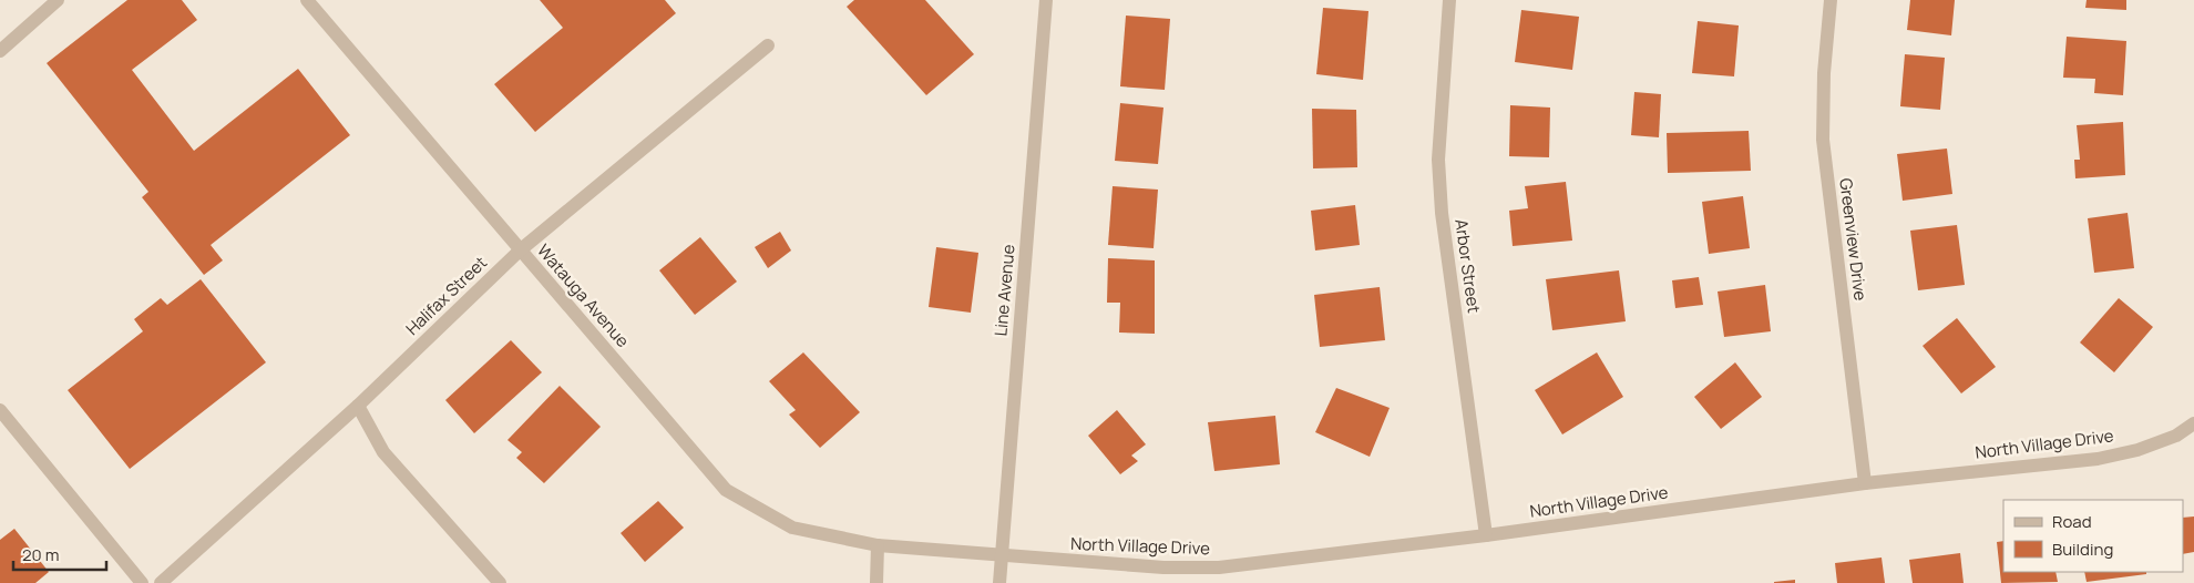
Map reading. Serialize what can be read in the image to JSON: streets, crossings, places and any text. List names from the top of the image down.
{
  "streets": {
    "street": [
      "Greenview Drive",
      "Arbor Street",
      "Line Avenue",
      "Halifax Street",
      "Watauga Avenue",
      "North Village Drive"
    ]
  },
  "crossings": [
    ["Greenview Drive", "North Village Drive"],
    ["Arbor Street", "North Village Drive"],
    ["Line Avenue", "Watauga Avenue"],
    ["Line Avenue", "North Village Drive"],
    ["Halifax Street", "Watauga Avenue"],
    ["Watauga Avenue", "North Village Drive"]
  ],
  "legend": ["Road", "Building"],
  "scale_bar": "20 m"
}
